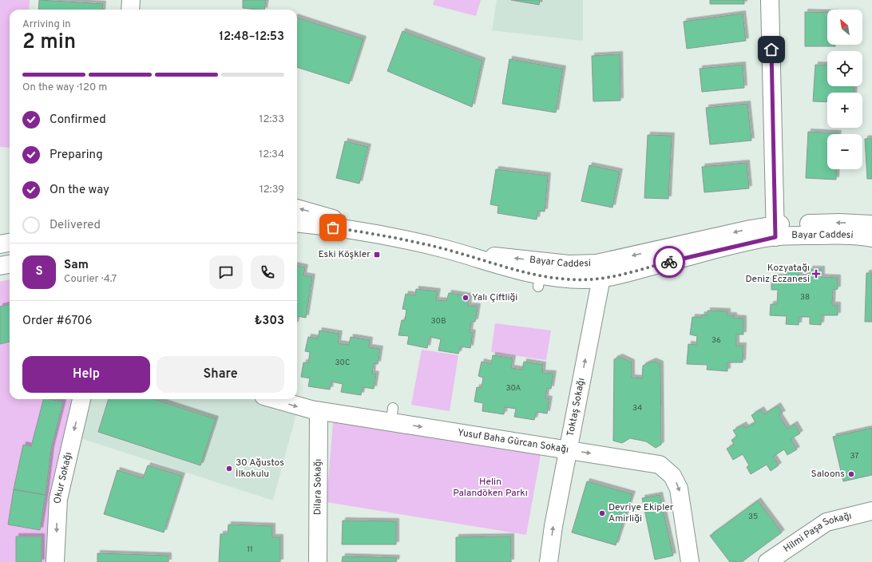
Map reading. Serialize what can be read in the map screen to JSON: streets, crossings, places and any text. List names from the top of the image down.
{
  "streets": {
    "street": [
      "Bayar Caddesi",
      "Toktaş Sokağı",
      "Yusuf Baha Gürcan Sokağı",
      "Okur Sokağı",
      "Dilara Sokağı",
      "Hilmi Paşa Sokağı"
    ]
  },
  "crossings": [
    ["Bayar Caddesi", "Toktaş Sokağı"],
    ["Toktaş Sokağı", "Yusuf Baha Gürcan Sokağı"],
    ["Yusuf Baha Gürcan Sokağı", "Dilara Sokağı"]
  ],
  "one_way": ["Toktaş Sokağı", "Yusuf Baha Gürcan Sokağı", "Okur Sokağı"],
  "parks": ["Helin Palandöken Parkı"],
  "places": {
    "transit": ["Eski Köşkler"],
    "health": ["Kozyatağı Deniz Eczanesi"],
    "other": [
      "Yalı Çiftliği",
      "30 Ağustos İlkokulu",
      "Saloons",
      "Devriye Ekipler Amirliği"
    ]
  },
  "house_numbers": [
    "38",
    "30B",
    "36",
    "30C",
    "30A",
    "34",
    "37",
    "35",
    "11"
  ],
  "north": "top left",
  "page": {
    "map_buttons": ["+", "−"],
    "heading": ["2 min", "Arriving in", "12:48–12:53"],
    "panel": [
      "Sam",
      "Courier · 4.7",
      "Order #6706",
      "₺303"
    ],
    "bar": "On the way · 120 m",
    "list": [
      ["Confirmed", "12:33"],
      ["Preparing", "12:34"],
      ["On the way", "12:39"],
      "Delivered"
    ],
    "round": "S",
    "buttons": ["Help", "Share"]
  }
}
